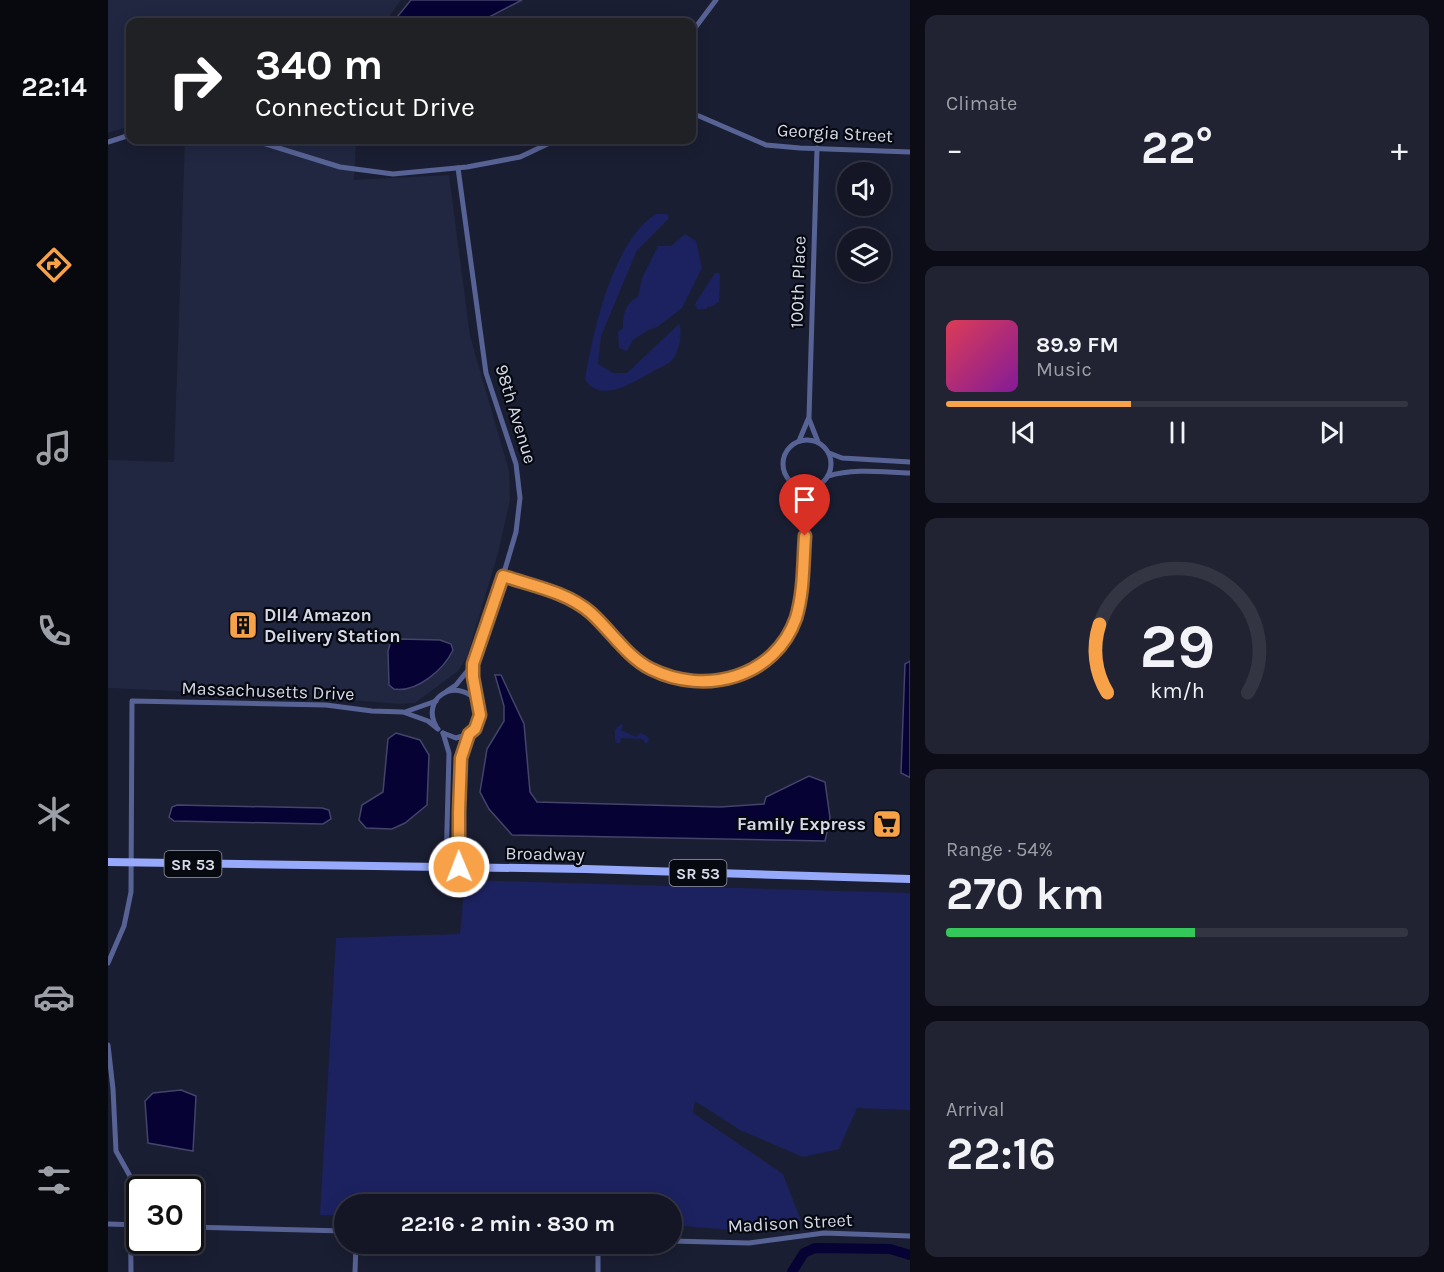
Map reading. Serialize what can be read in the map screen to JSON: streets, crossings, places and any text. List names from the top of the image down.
{
  "streets": {
    "main road": ["Broadway", "SR 53"],
    "street": [
      "Georgia Street",
      "100th Place",
      "98th Avenue",
      "Massachusetts Drive",
      "Madison Street"
    ]
  },
  "crossings": [
    ["Georgia Street", "100th Place"],
    ["98th Avenue", "Broadway"],
    ["Massachusetts Drive", "Broadway"]
  ],
  "places": {
    "building": ["DII4 Amazon Delivery Station"],
    "supermarket": ["Family Express"]
  },
  "page": {
    "tabs": "22:14",
    "tile": [
      "Climate",
      ["Range · 54%", "270 km"],
      ["Arrival", "22:16"]
    ],
    "turn": ["340 m", "Connecticut Drive"],
    "heat": ["−", "22°", "+"],
    "song": ["89.9 FM", "Music"],
    "limit": "30",
    "trip": "22:16 · 2 min · 830 m",
    "gauge": ["29", "km/h"]
  }
}
